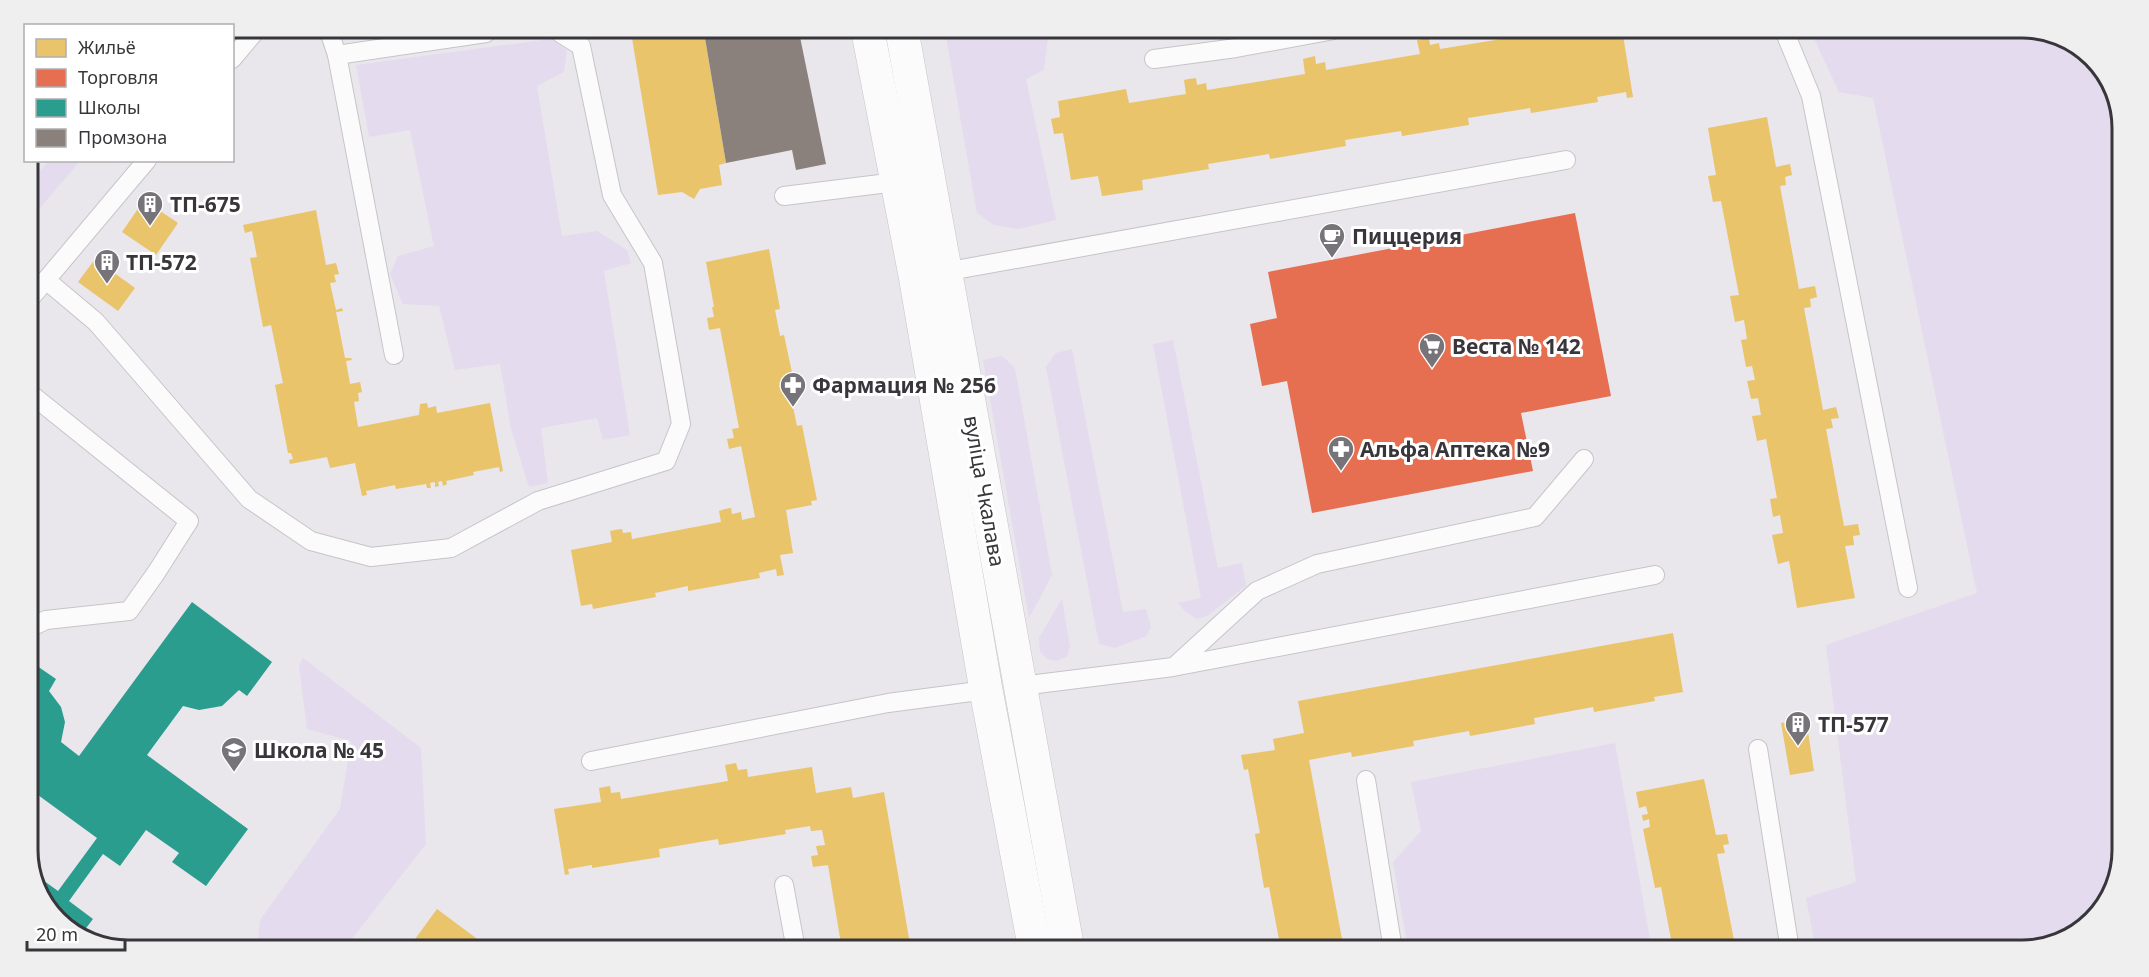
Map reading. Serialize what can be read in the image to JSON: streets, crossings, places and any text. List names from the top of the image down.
{
  "streets": {
    "main road": ["вуліца Чкалава"]
  },
  "places": {
    "building": ["ТП-675", "ТП-572", "ТП-577"],
    "cafe": ["Пиццерия"],
    "supermarket": ["Веста № 142"],
    "pharmacy": ["Фармация № 256", "Альфа Аптека №9"],
    "school or university": ["Школа № 45"]
  },
  "legend": [
    "Жильё",
    "Торговля",
    "Школы",
    "Промзона"
  ],
  "scale_bar": "20 m"
}
